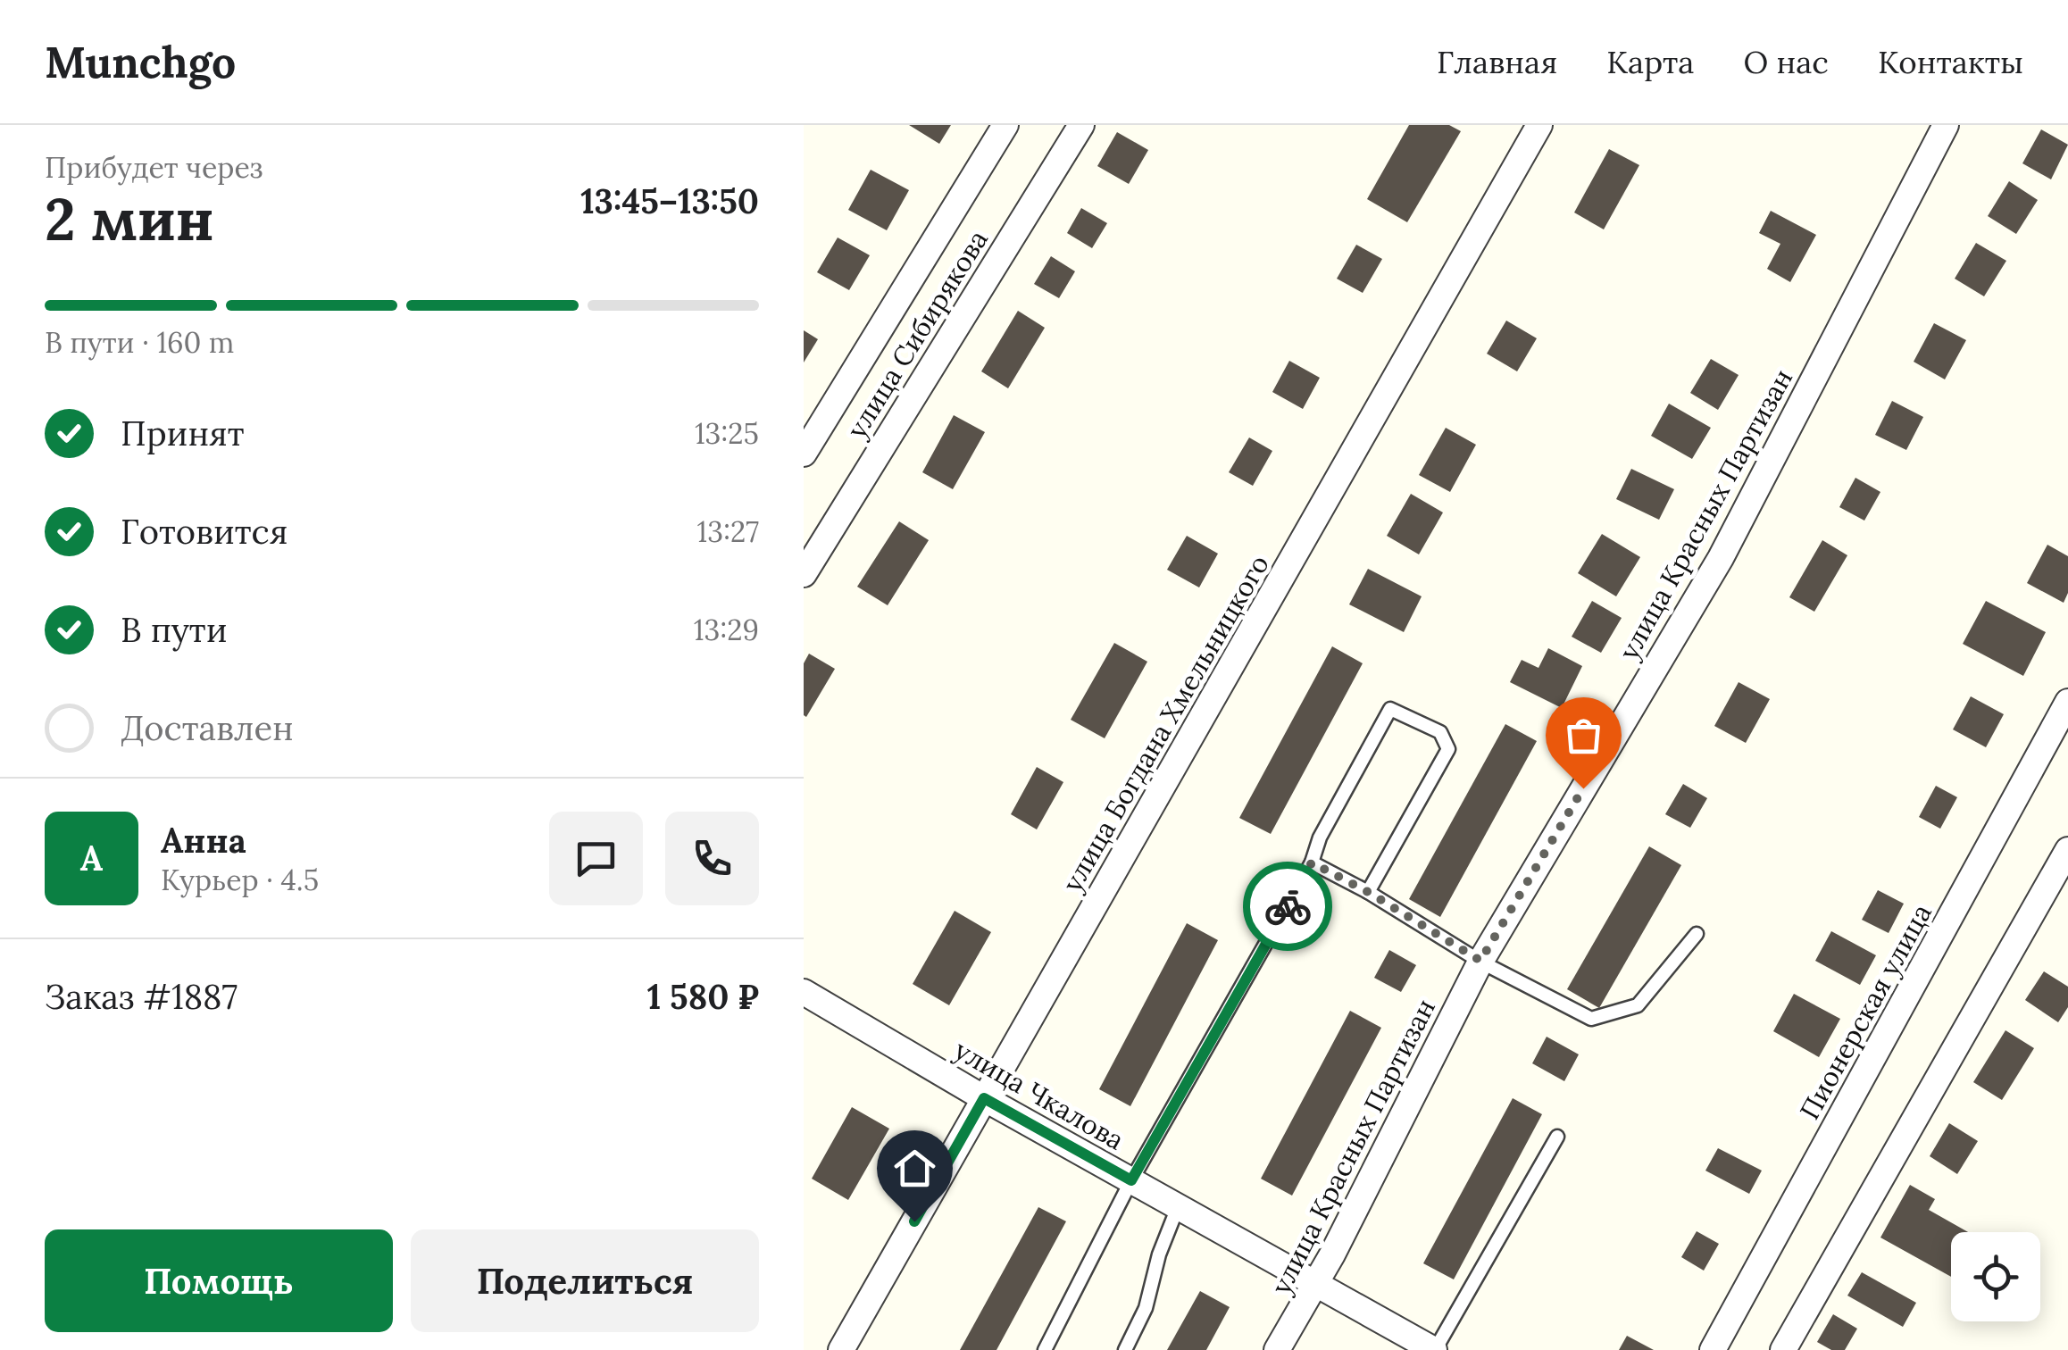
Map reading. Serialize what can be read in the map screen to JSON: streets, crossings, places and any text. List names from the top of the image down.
{
  "streets": {
    "street": [
      "улица Сибирякова",
      "улица Красных Партизан",
      "улица Богдана Хмельницкого",
      "Пионерская улица",
      "улица Чкалова"
    ]
  },
  "crossings": [
    ["улица Красных Партизан", "улица Чкалова"],
    ["улица Богдана Хмельницкого", "улица Чкалова"]
  ],
  "page": {
    "header": "Munchgo",
    "nav": [
      "Главная",
      "Карта",
      "О нас",
      "Контакты"
    ],
    "heading": ["2 мин", "Прибудет через", "13:45–13:50"],
    "panel": [
      "Анна",
      "Курьер · 4.5",
      "Заказ #1887",
      "1 580 ₽"
    ],
    "bar": "В пути · 160 m",
    "list": [
      ["Принят", "13:25"],
      ["Готовится", "13:27"],
      ["В пути", "13:29"],
      "Доставлен"
    ],
    "round": "А",
    "buttons": ["Помощь", "Поделиться"]
  }
}
